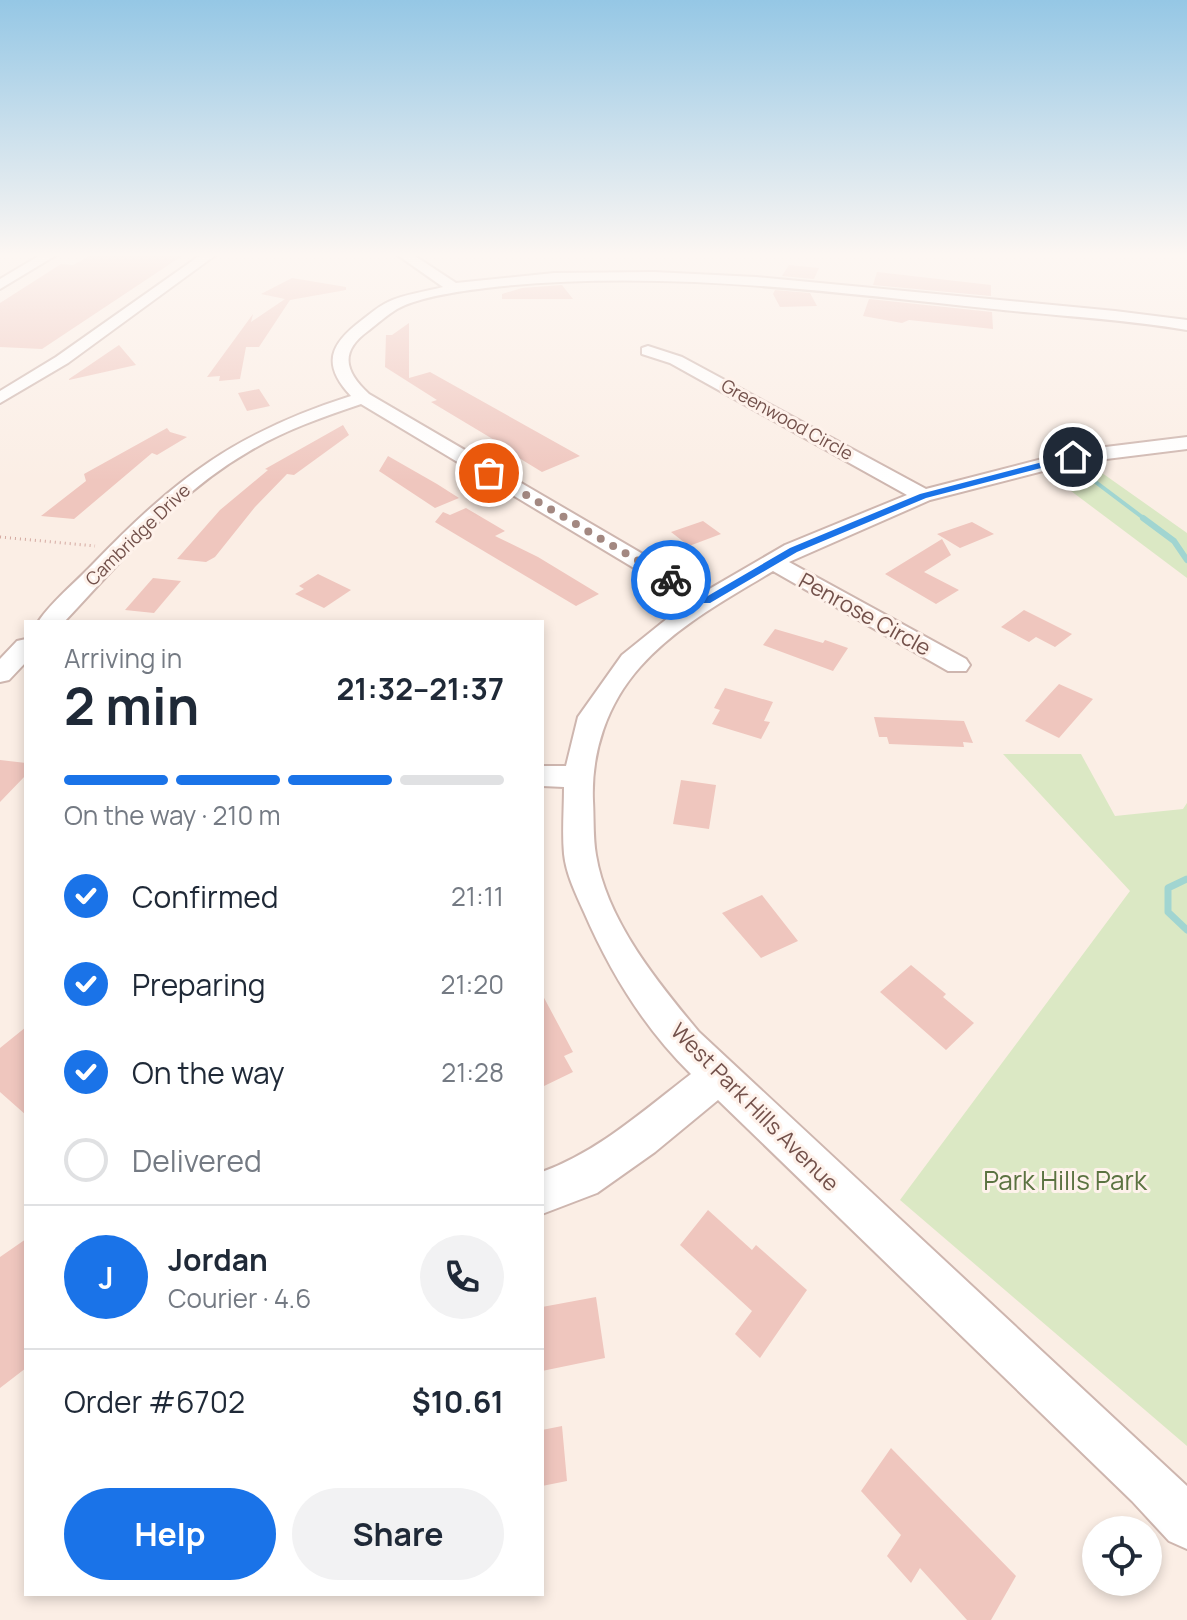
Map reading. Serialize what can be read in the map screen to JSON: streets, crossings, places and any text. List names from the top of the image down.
{
  "streets": {
    "street": [
      "Greenwood Circle",
      "Cambridge Drive",
      "Penrose Circle",
      "West Park Hills Avenue"
    ]
  },
  "crossings": [
    ["Greenwood Circle", "West Park Hills Avenue"],
    ["Penrose Circle", "West Park Hills Avenue"]
  ],
  "parks": ["Park Hills Park"],
  "page": {
    "heading": ["2 min", "Arriving in", "21:32–21:37"],
    "panel": [
      "Jordan",
      "Courier · 4.6",
      "Order #6702",
      "$10.61"
    ],
    "bar": "On the way · 210 m",
    "list": [
      ["Confirmed", "21:11"],
      ["Preparing", "21:20"],
      ["On the way", "21:28"],
      "Delivered"
    ],
    "round": "J",
    "buttons": ["Help", "Share"]
  }
}
